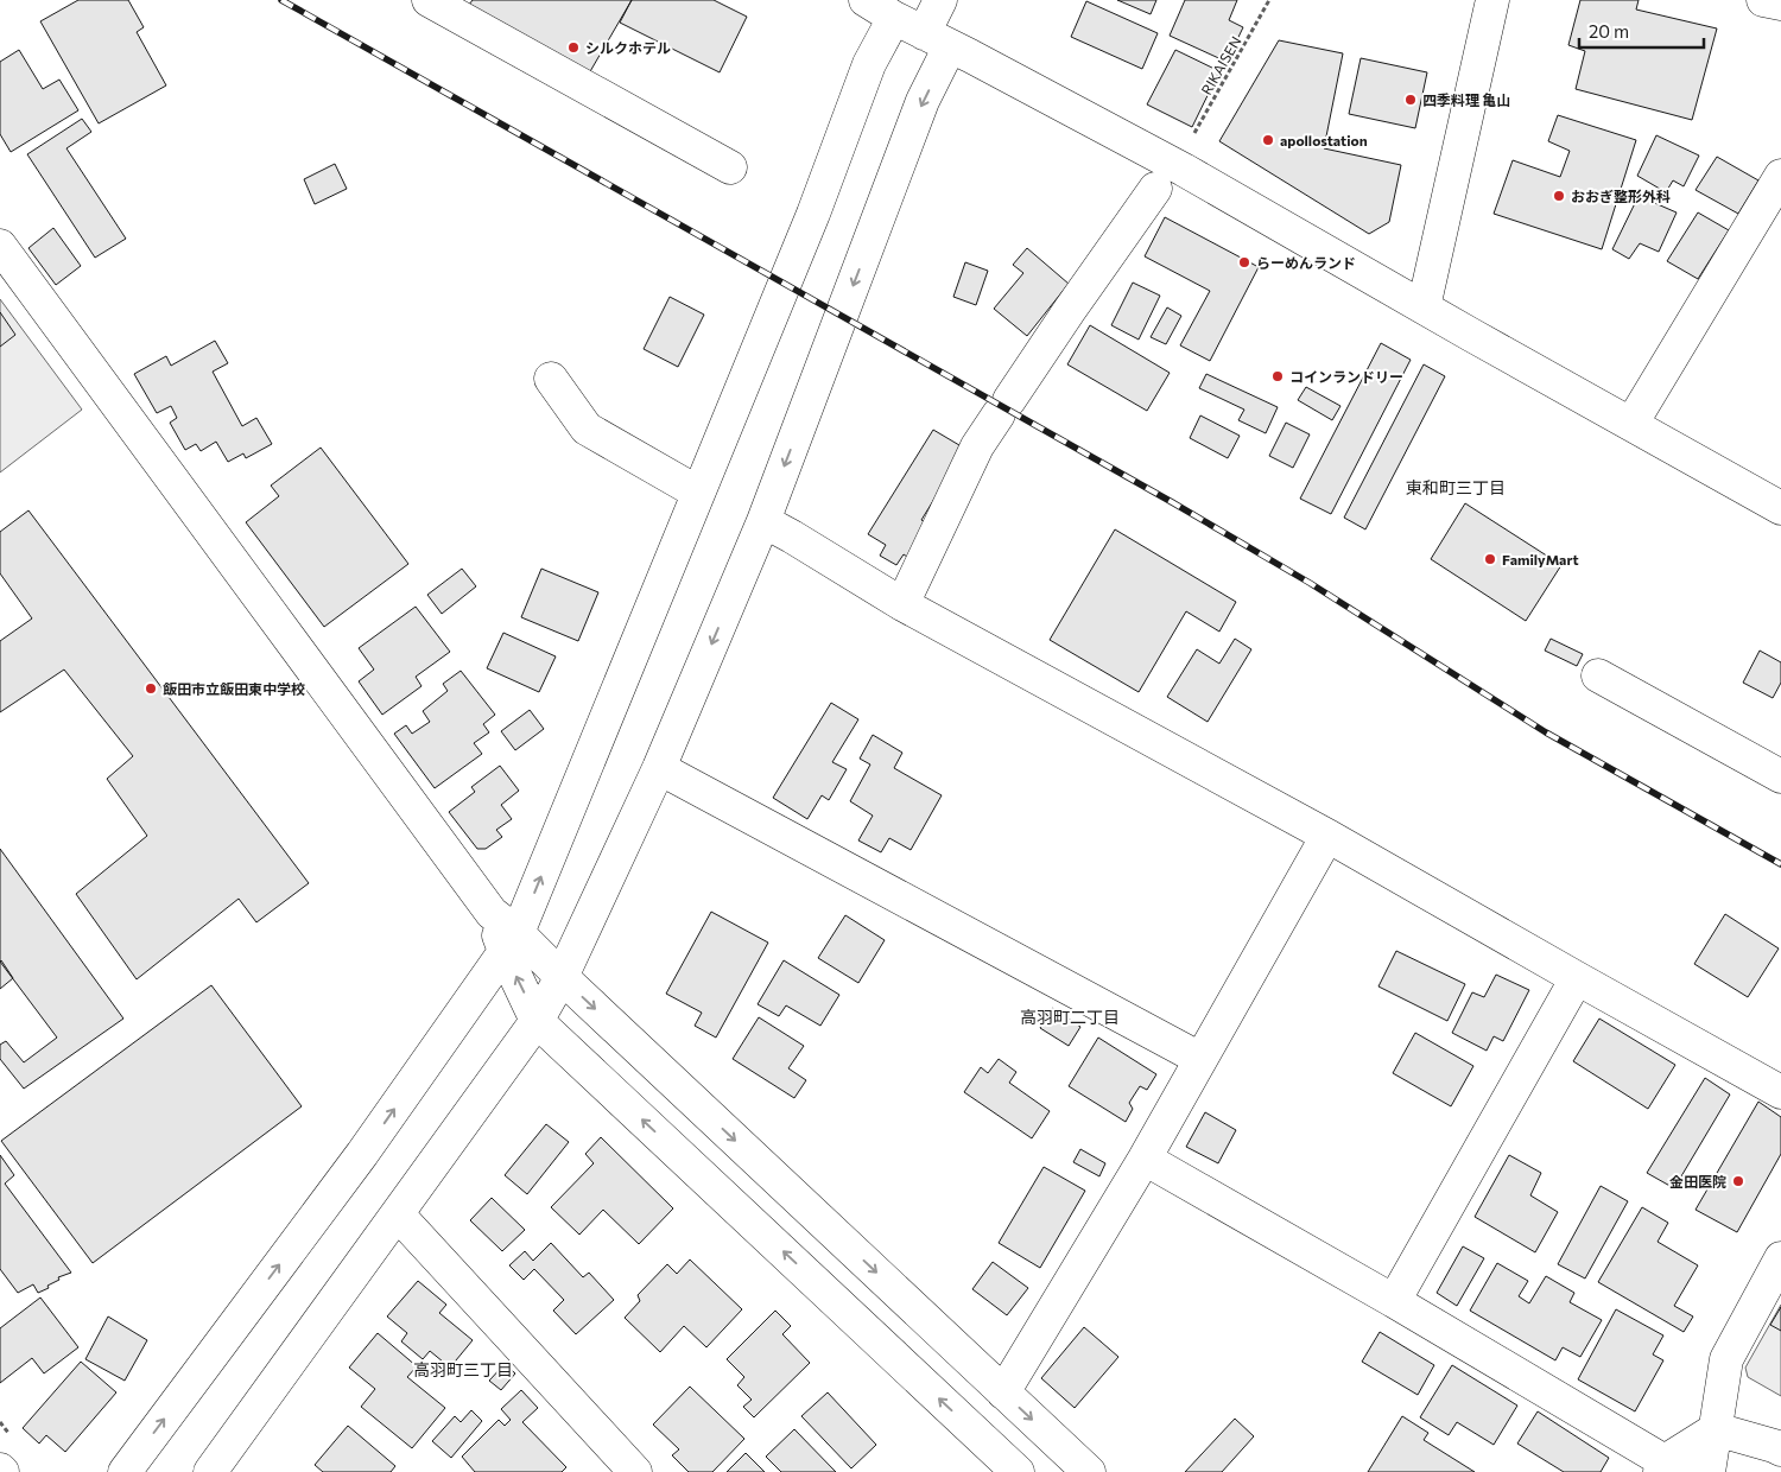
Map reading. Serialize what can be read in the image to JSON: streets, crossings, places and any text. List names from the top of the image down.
{
  "streets": {
    "path": ["RIKAISEN"]
  },
  "districts": ["東和町三丁目", "高羽町二丁目", "高羽町三丁目"],
  "places": [
    "シルクホテル",
    "四季料理 亀山",
    "apollostation",
    "おおぎ整形外科",
    "らーめんランド",
    "コインランドリー",
    "FamilyMart",
    "飯田市立飯田東中学校",
    "金田医院"
  ],
  "scale_bar": "20 m"
}
